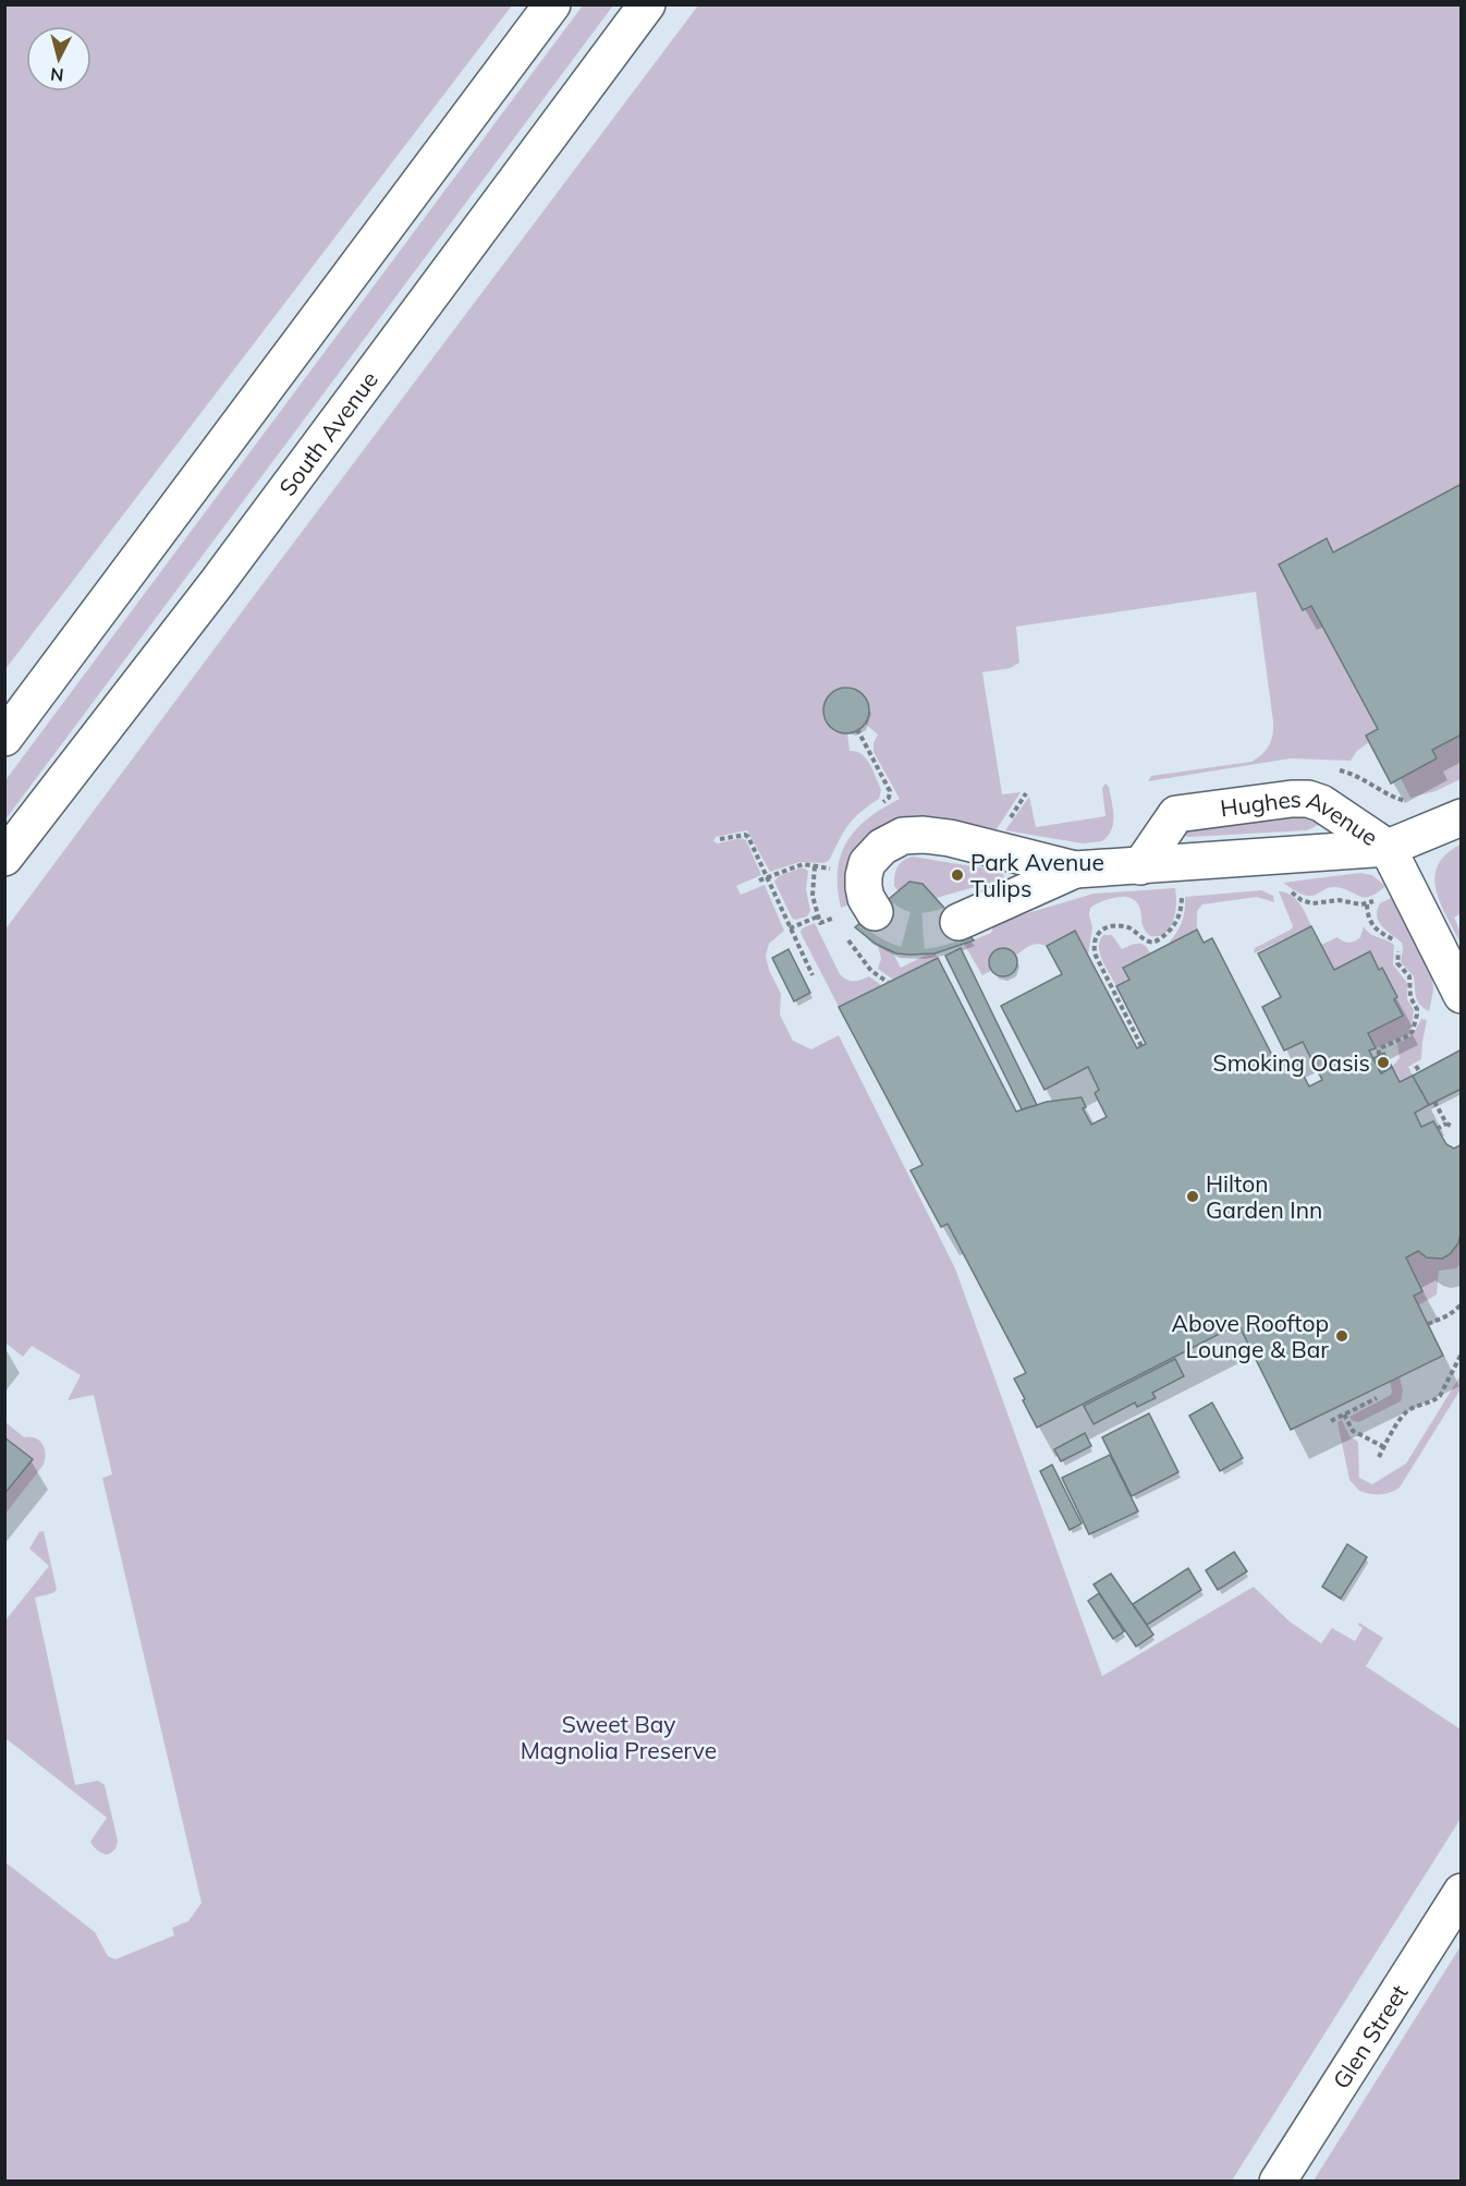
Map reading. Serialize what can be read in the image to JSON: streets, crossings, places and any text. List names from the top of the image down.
{
  "streets": {
    "street": ["South Avenue", "Hughes Avenue", "Glen Street"]
  },
  "parks": ["Sweet Bay Magnolia Preserve"],
  "places": [
    "Park Avenue Tulips",
    "Smoking Oasis",
    "Hilton Garden Inn",
    "Above Rooftop Lounge & Bar"
  ],
  "north": "bottom"
}
